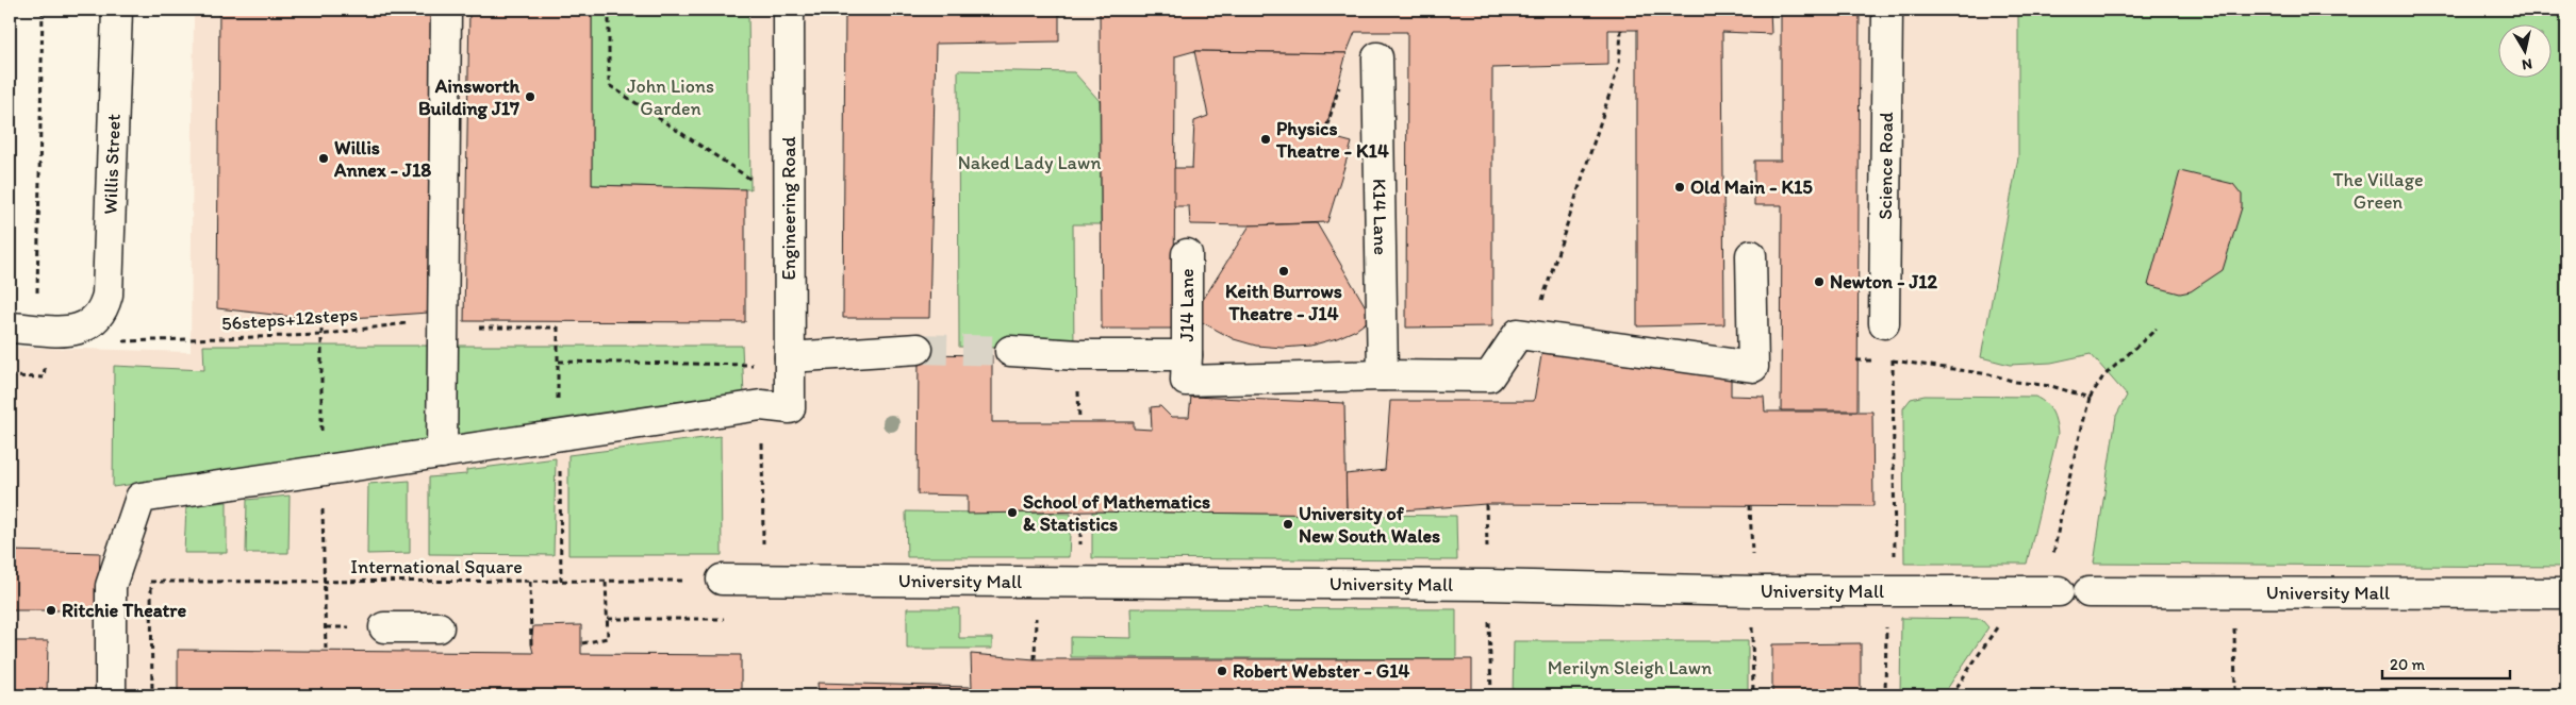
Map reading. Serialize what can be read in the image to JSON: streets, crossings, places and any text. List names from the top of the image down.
{
  "streets": {
    "street": [
      "Willis Street",
      "Science Road",
      "Engineering Road",
      "K14 Lane",
      "J14 Lane",
      "University Mall"
    ],
    "path": ["56steps+12steps", "International Square"]
  },
  "crossings": [
    ["K14 Lane", "J14 Lane"],
    ["International Square", "University Mall"]
  ],
  "parks": [
    "John Lions Garden",
    "Naked Lady Lawn",
    "The Village Green",
    "Merilyn Sleigh Lawn"
  ],
  "places": [
    "Ainsworth Building J17",
    "Physics Theatre - K14",
    "Willis Annex - J18",
    "Old Main - K15",
    "Keith Burrows Theatre - J14",
    "Newton - J12",
    "School of Mathematics & Statistics",
    "University of New South Wales",
    "Ritchie Theatre",
    "Robert Webster - G14"
  ],
  "scale_bar": "20 m",
  "north": "bottom"
}
